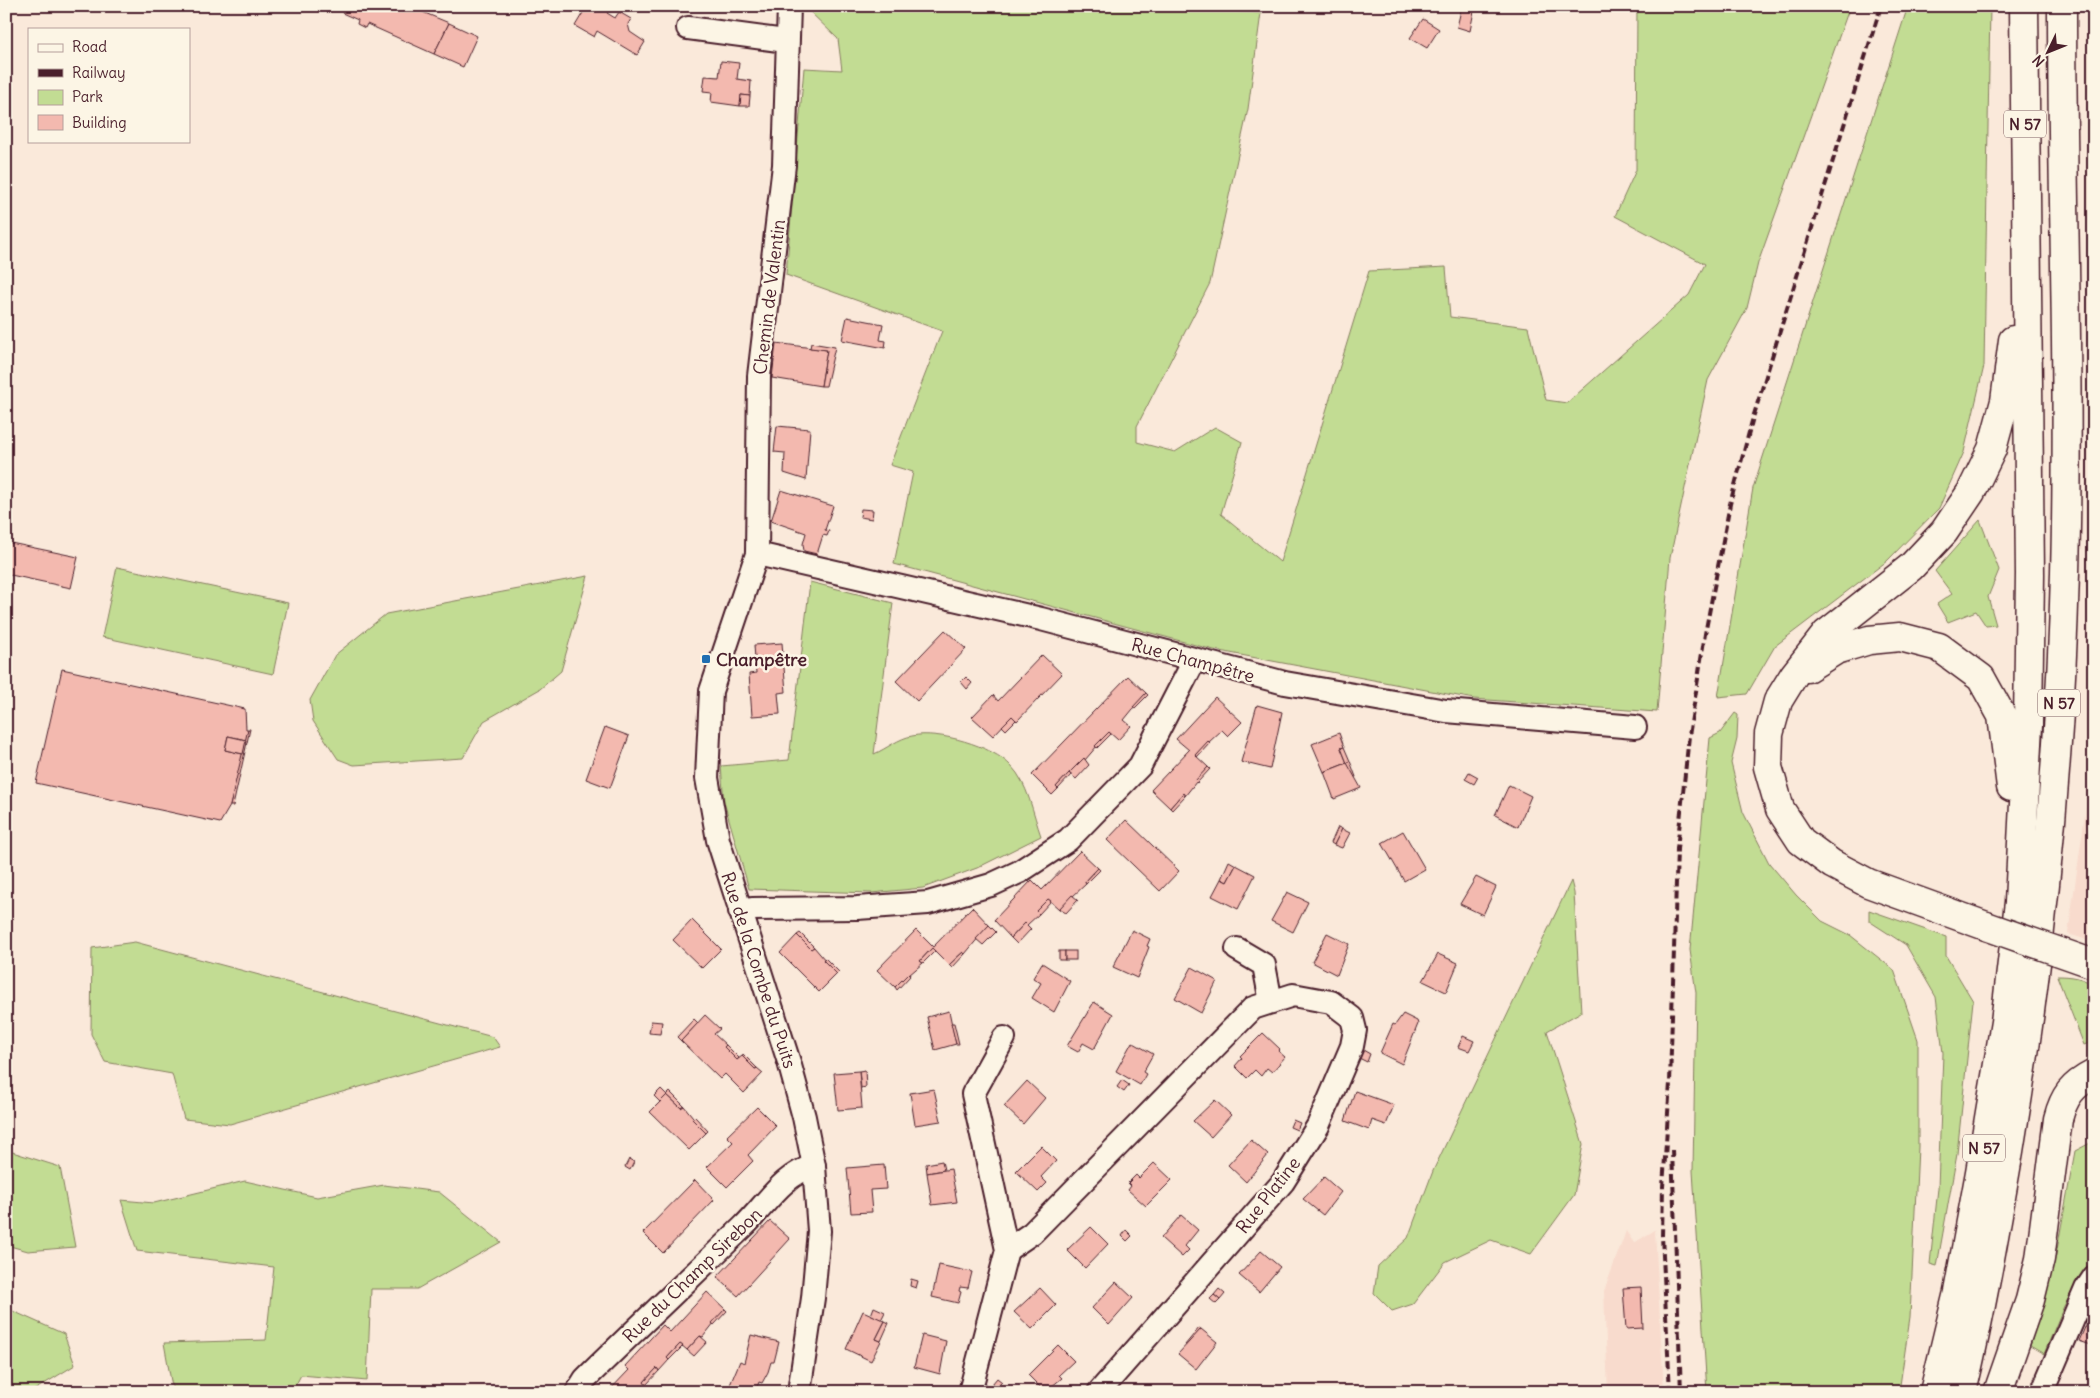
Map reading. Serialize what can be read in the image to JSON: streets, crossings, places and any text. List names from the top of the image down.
{
  "streets": {
    "highway": ["N 57"],
    "street": [
      "Chemin de Valentin",
      "Rue Champêtre",
      "Rue de la Combe du Puits",
      "Rue Platine",
      "Rue du Champ Sirebon"
    ]
  },
  "crossings": [
    ["Chemin de Valentin", "Rue Champêtre"],
    ["Chemin de Valentin", "Rue de la Combe du Puits"],
    ["Rue Champêtre", "Rue de la Combe du Puits"],
    ["Rue de la Combe du Puits", "Rue du Champ Sirebon"]
  ],
  "places": {
    "transit": ["Champêtre"]
  },
  "legend": [
    "Road",
    "Railway",
    "Park",
    "Building"
  ],
  "north": "bottom left"
}
